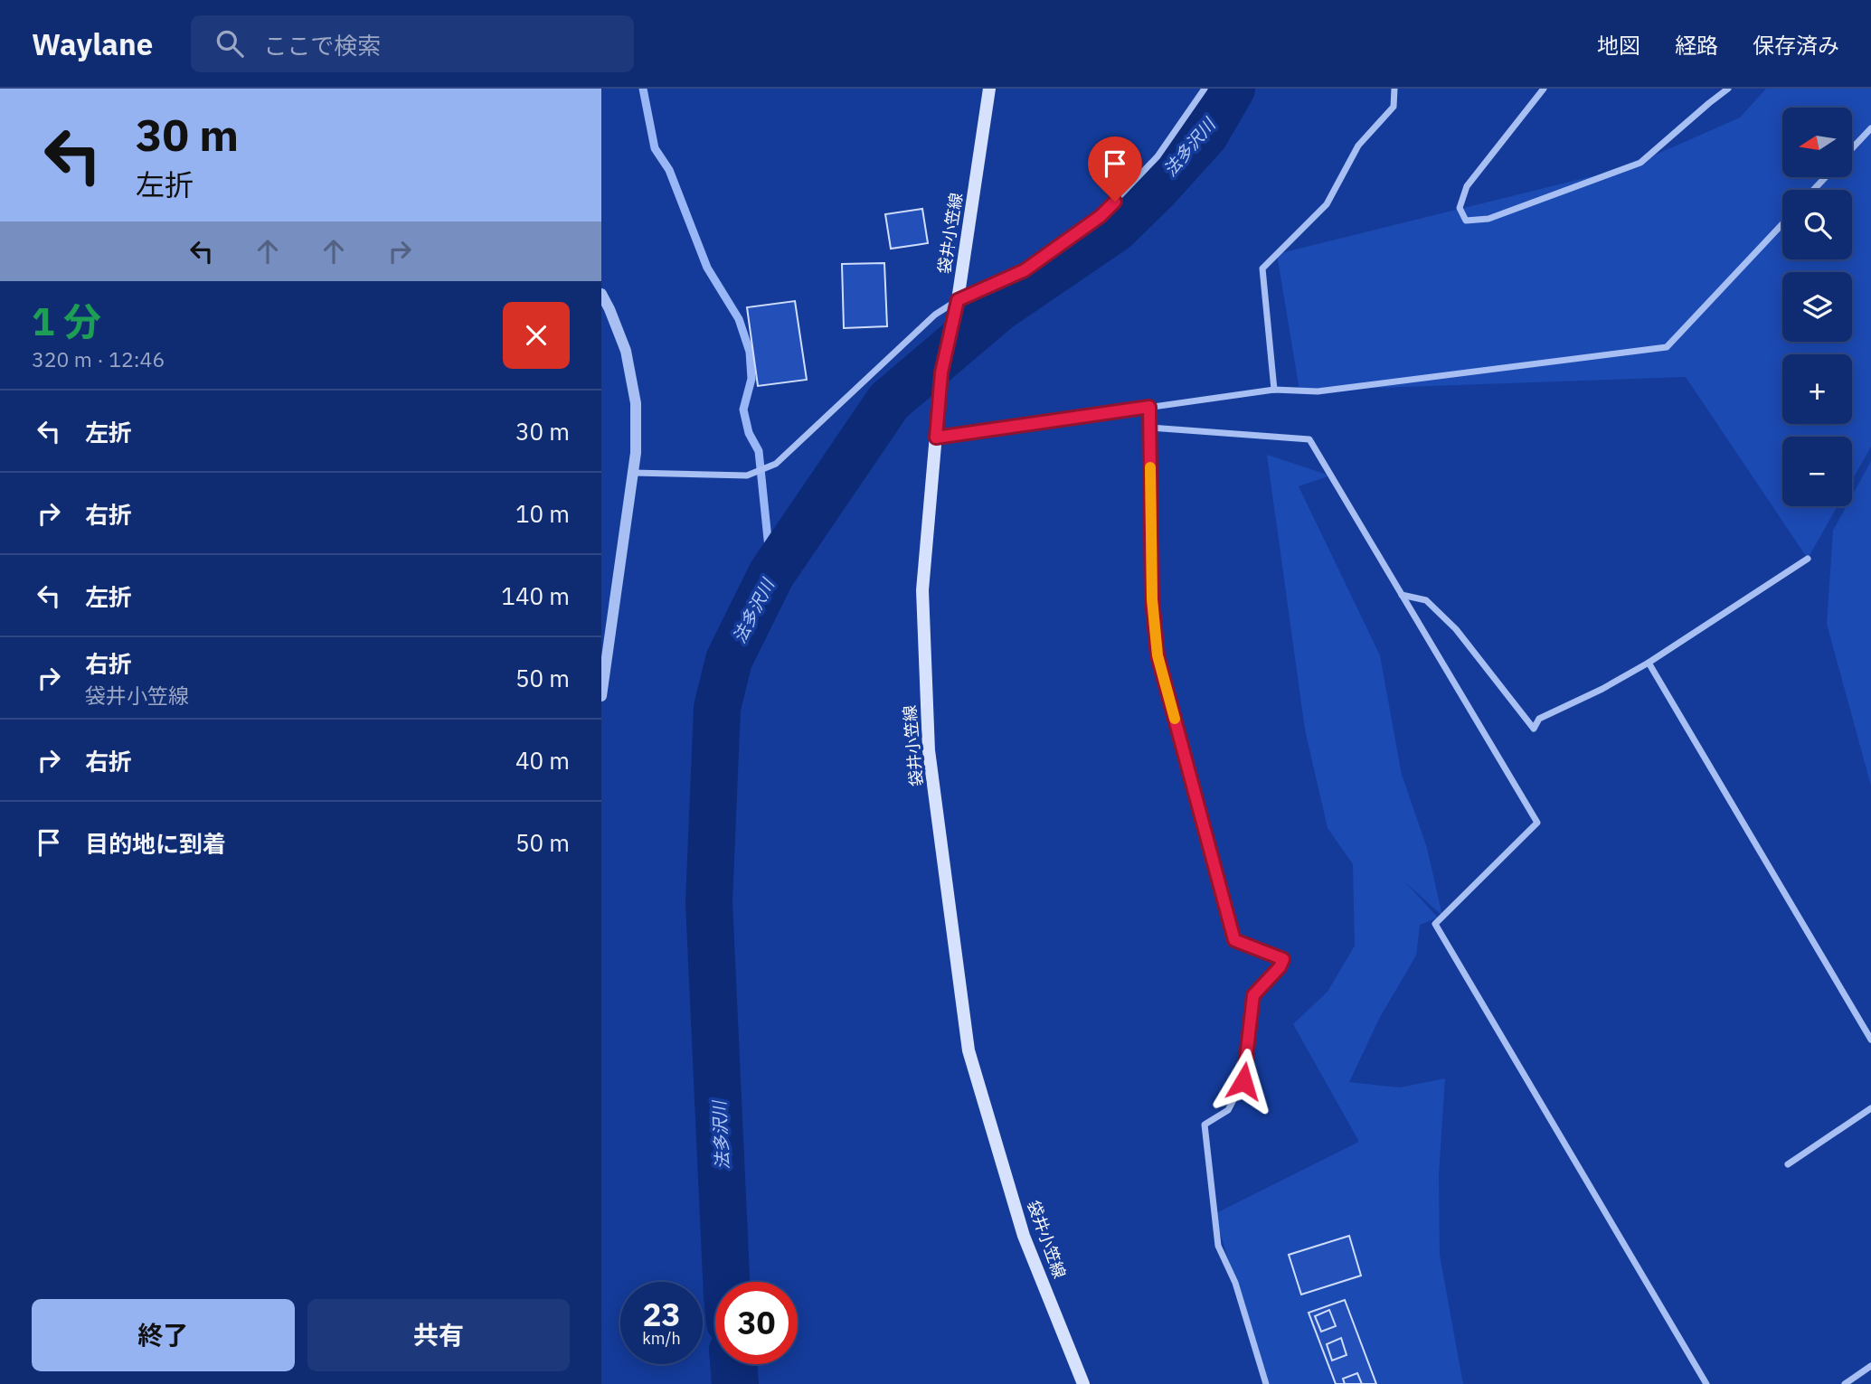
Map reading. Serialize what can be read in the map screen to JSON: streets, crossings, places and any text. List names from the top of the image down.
{
  "streets": {
    "main road": ["袋井小笠線"]
  },
  "water": ["法多沢川"],
  "north": "left",
  "page": {
    "header": "Waylane",
    "search": "ここで検索",
    "nav": ["地図", "経路", "保存済み"],
    "turn": ["30 m", "左折"],
    "map_buttons": ["+", "−"],
    "heading": ["1 分", "320 m · 12:46"],
    "list": [
      {
        "name": "左折",
        "value": "30 m"
      },
      {
        "name": "右折",
        "value": "10 m"
      },
      {
        "name": "左折",
        "value": "140 m"
      },
      {
        "name": "右折",
        "note": "袋井小笠線",
        "value": "50 m"
      },
      {
        "name": "右折",
        "value": "40 m"
      },
      {
        "name": "目的地に到着",
        "value": "50 m"
      }
    ],
    "speed": "23 km/h",
    "limit": "30",
    "buttons": ["終了", "共有"]
  }
}
